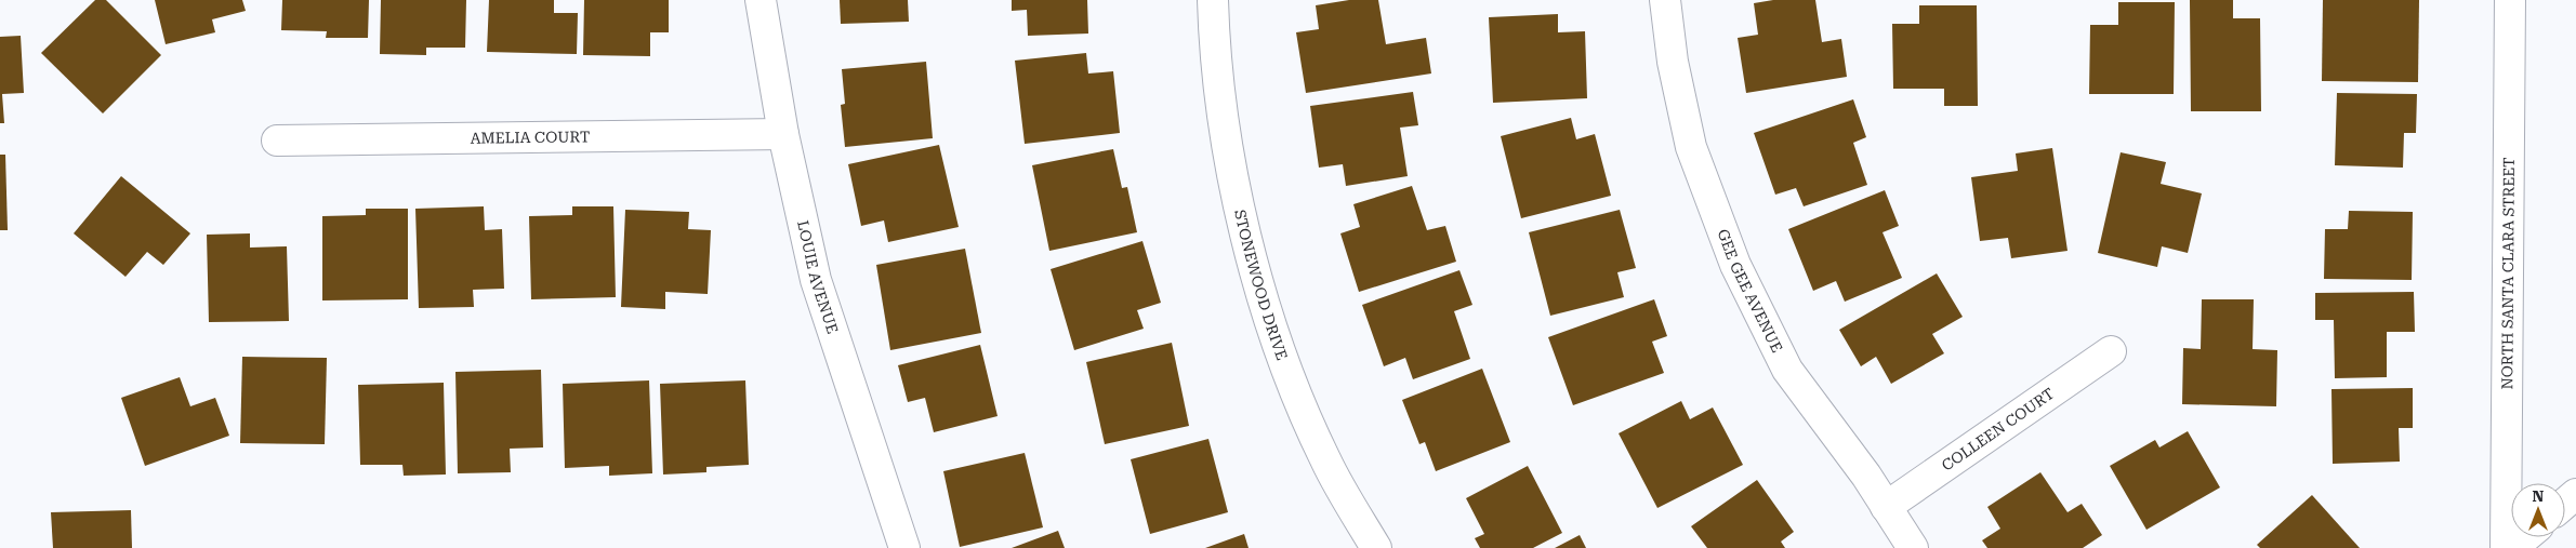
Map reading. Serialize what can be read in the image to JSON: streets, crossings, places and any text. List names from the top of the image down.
{
  "streets": {
    "street": [
      "AMELIA COURT",
      "NORTH SANTA CLARA STREET",
      "LOUIE AVENUE",
      "STONEWOOD DRIVE",
      "GEE GEE AVENUE",
      "COLLEEN COURT"
    ]
  },
  "crossings": [
    ["AMELIA COURT", "LOUIE AVENUE"],
    ["GEE GEE AVENUE", "COLLEEN COURT"]
  ],
  "north": "top"
}
